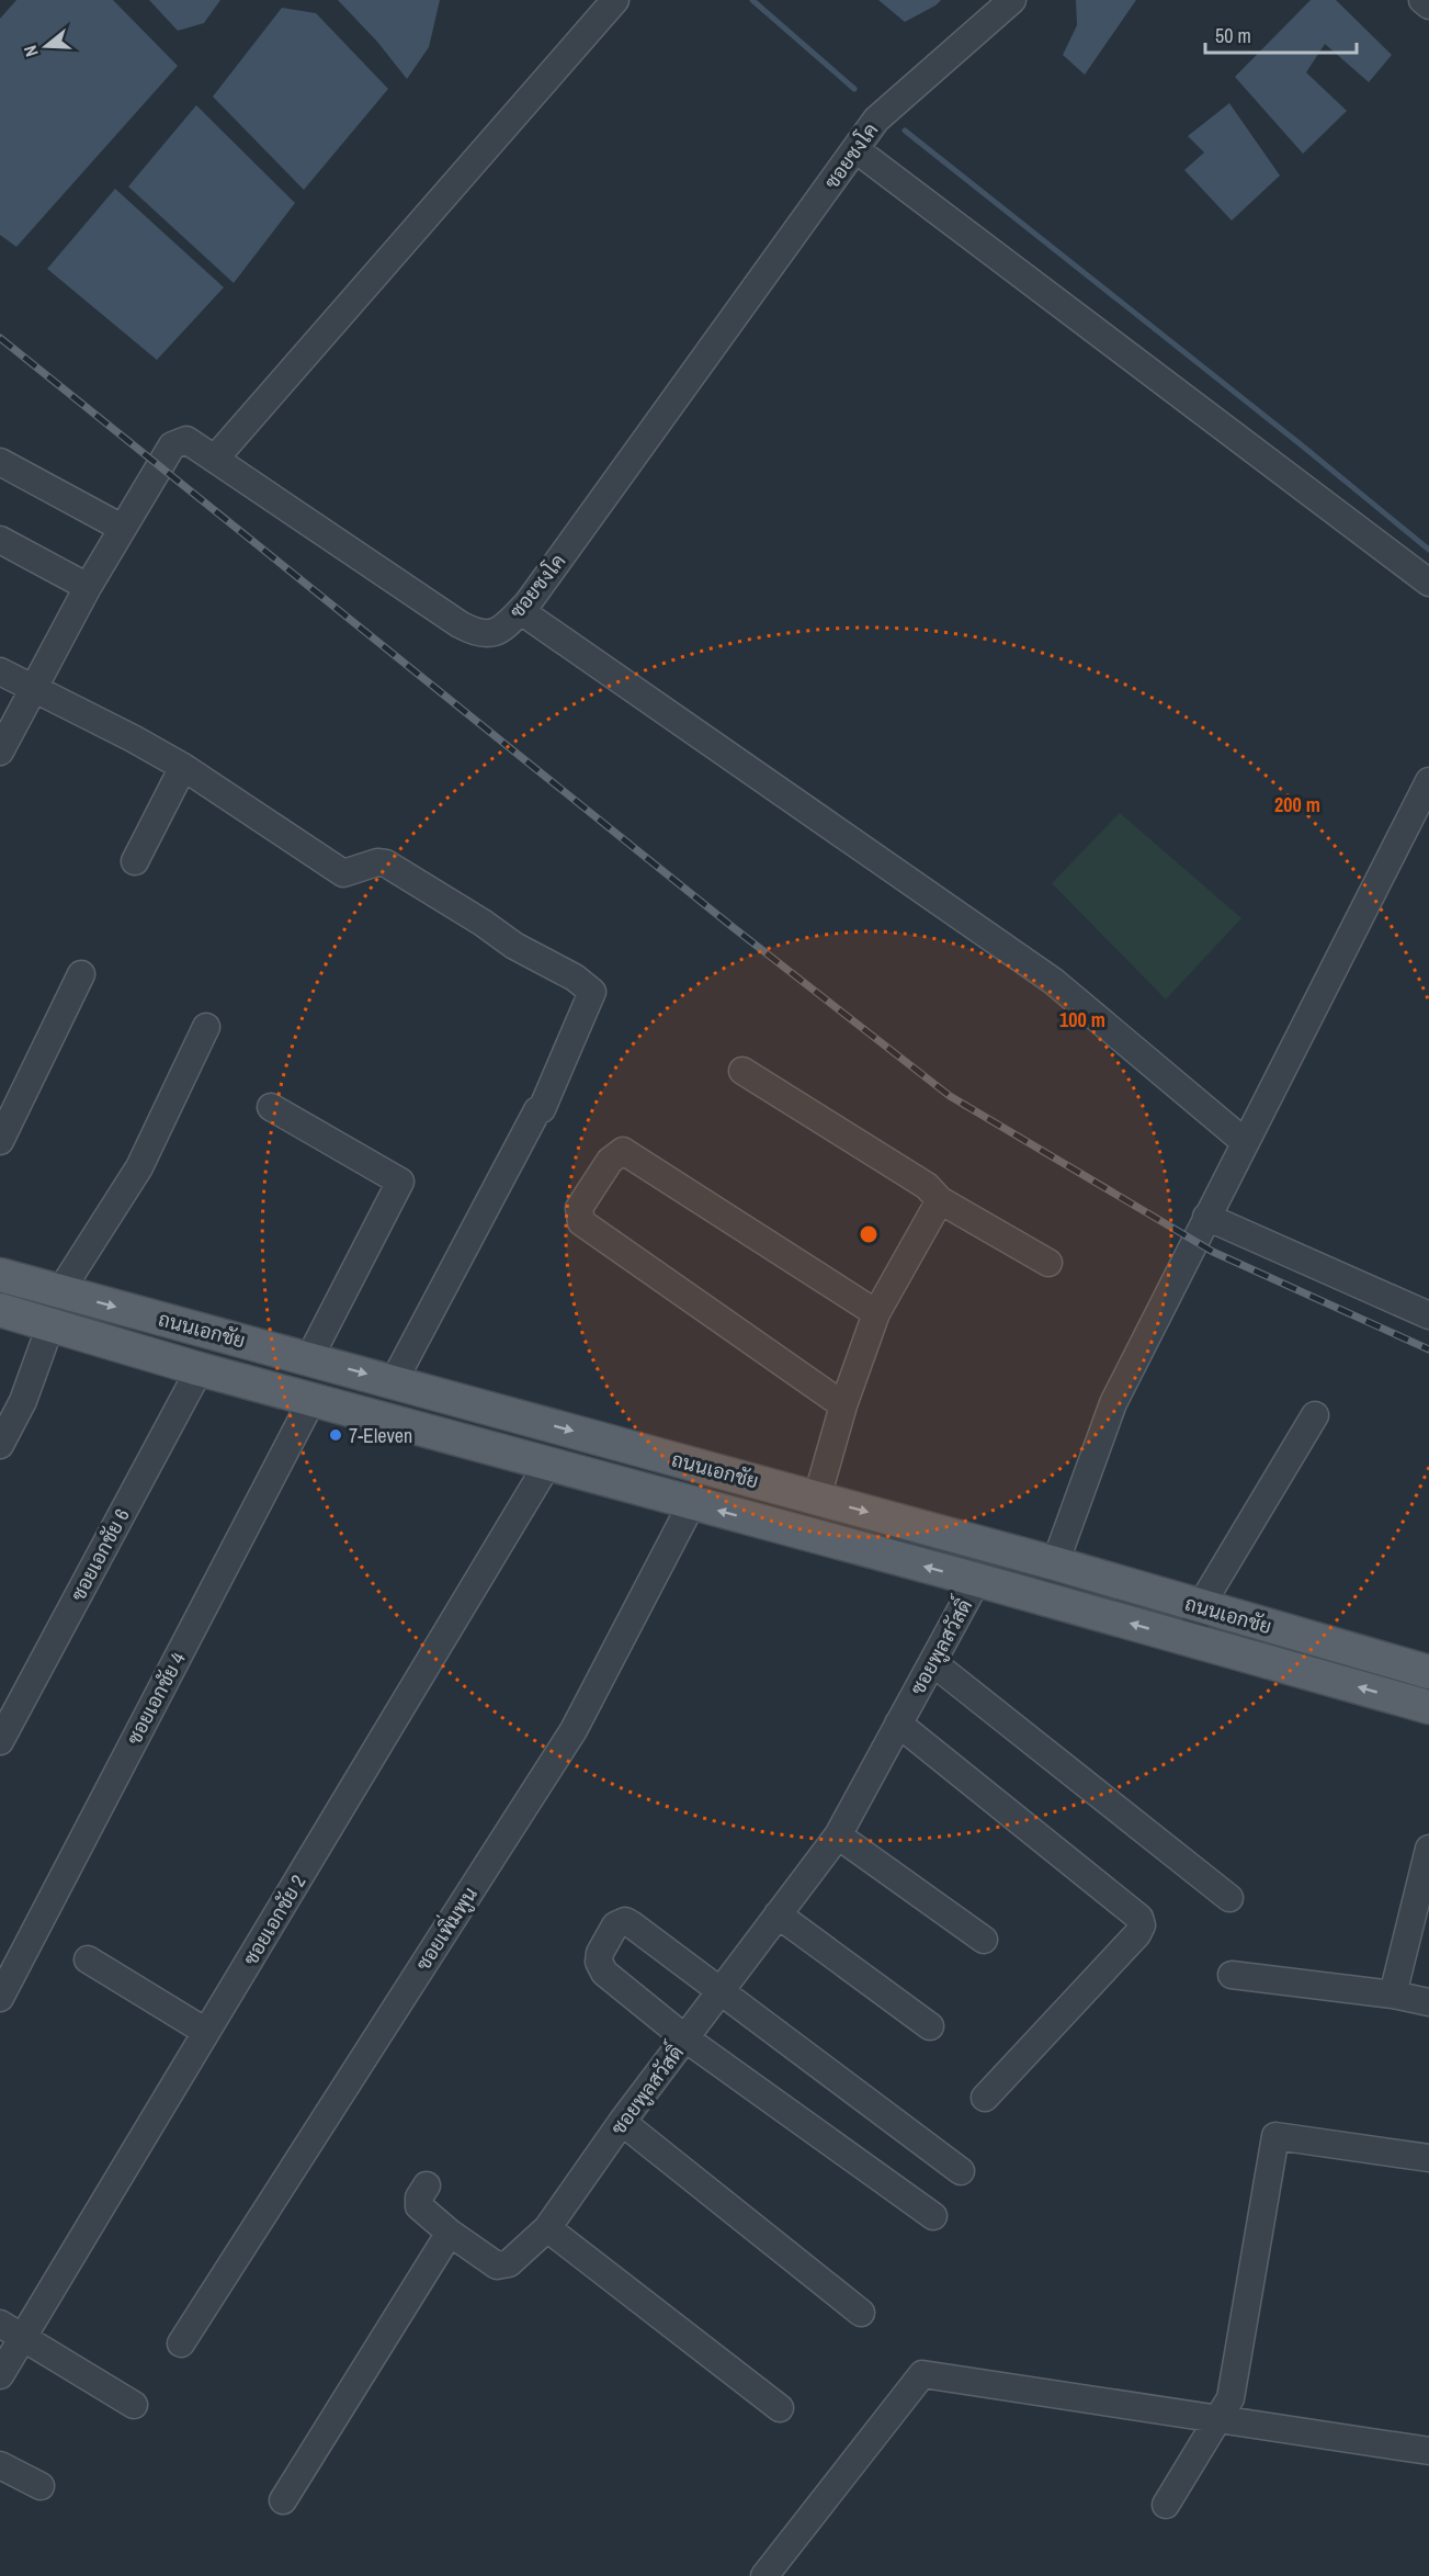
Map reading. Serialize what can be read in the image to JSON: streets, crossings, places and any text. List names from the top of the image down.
{
  "streets": {
    "main road": ["ถนนเอกชัย"],
    "street": [
      "ซอยชงโค",
      "ซอยเอกชัย 6",
      "ซอยพูลสวัสดิ์",
      "ซอยเอกชัย 4",
      "ซอยเอกชัย 2",
      "ซอยเพิ่มพูน"
    ]
  },
  "crossings": [
    ["ถนนเอกชัย", "ซอยเอกชัย 6"],
    ["ถนนเอกชัย", "ซอยพูลสวัสดิ์"],
    ["ถนนเอกชัย", "ซอยเอกชัย 4"],
    ["ถนนเอกชัย", "ซอยเอกชัย 2"],
    ["ถนนเอกชัย", "ซอยเพิ่มพูน"]
  ],
  "places": ["7-Eleven"],
  "scale_bar": "50 m",
  "north": "left",
  "rings": ["200 m", "100 m"]
}
